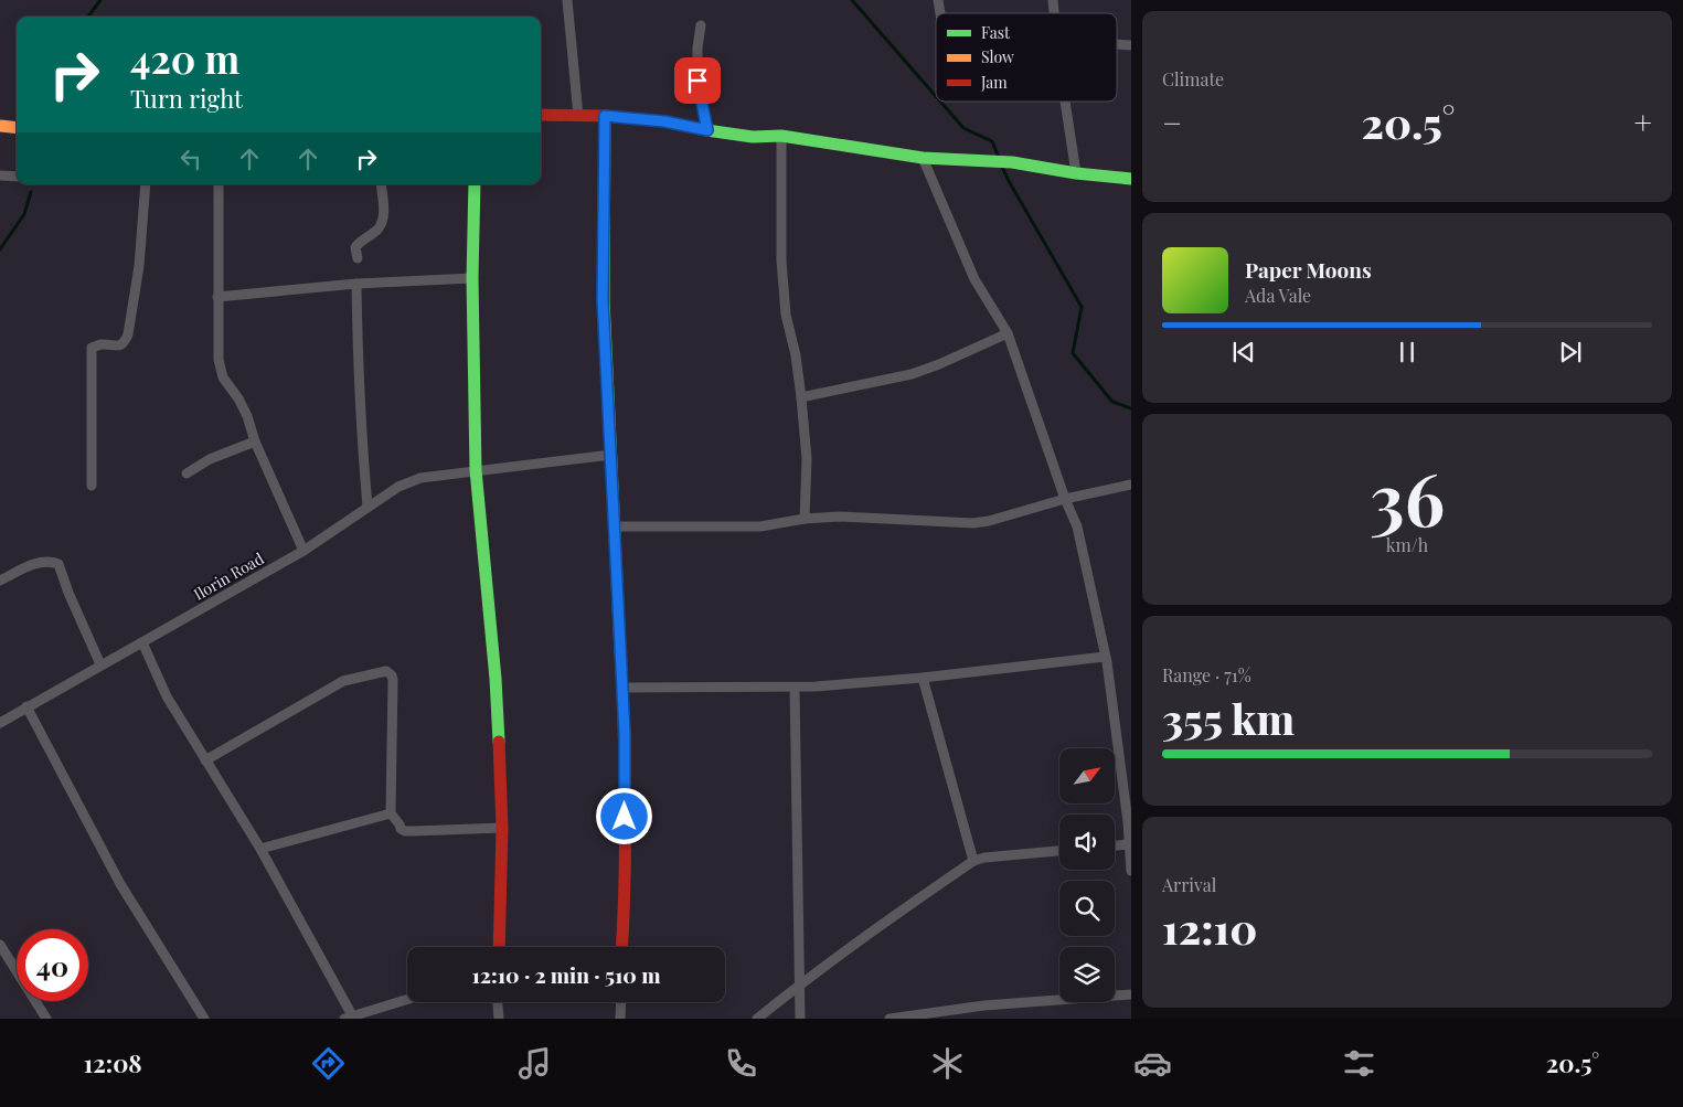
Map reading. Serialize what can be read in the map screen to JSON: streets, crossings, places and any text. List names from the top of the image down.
{
  "streets": {
    "street": ["Ilorin Road"]
  },
  "legend": ["Fast", "Slow", "Jam"],
  "north": "top right",
  "page": {
    "tile": [
      "Climate",
      ["36", "km/h"],
      ["Range · 71%", "355 km"],
      ["Arrival", "12:10"]
    ],
    "turn": ["420 m", "Turn right"],
    "heat": ["−", "20.5°", "+"],
    "song": ["Paper Moons", "Ada Vale"],
    "limit": "40",
    "trip": "12:10 · 2 min · 510 m",
    "tabs": ["12:08", "20.5°"]
  }
}
